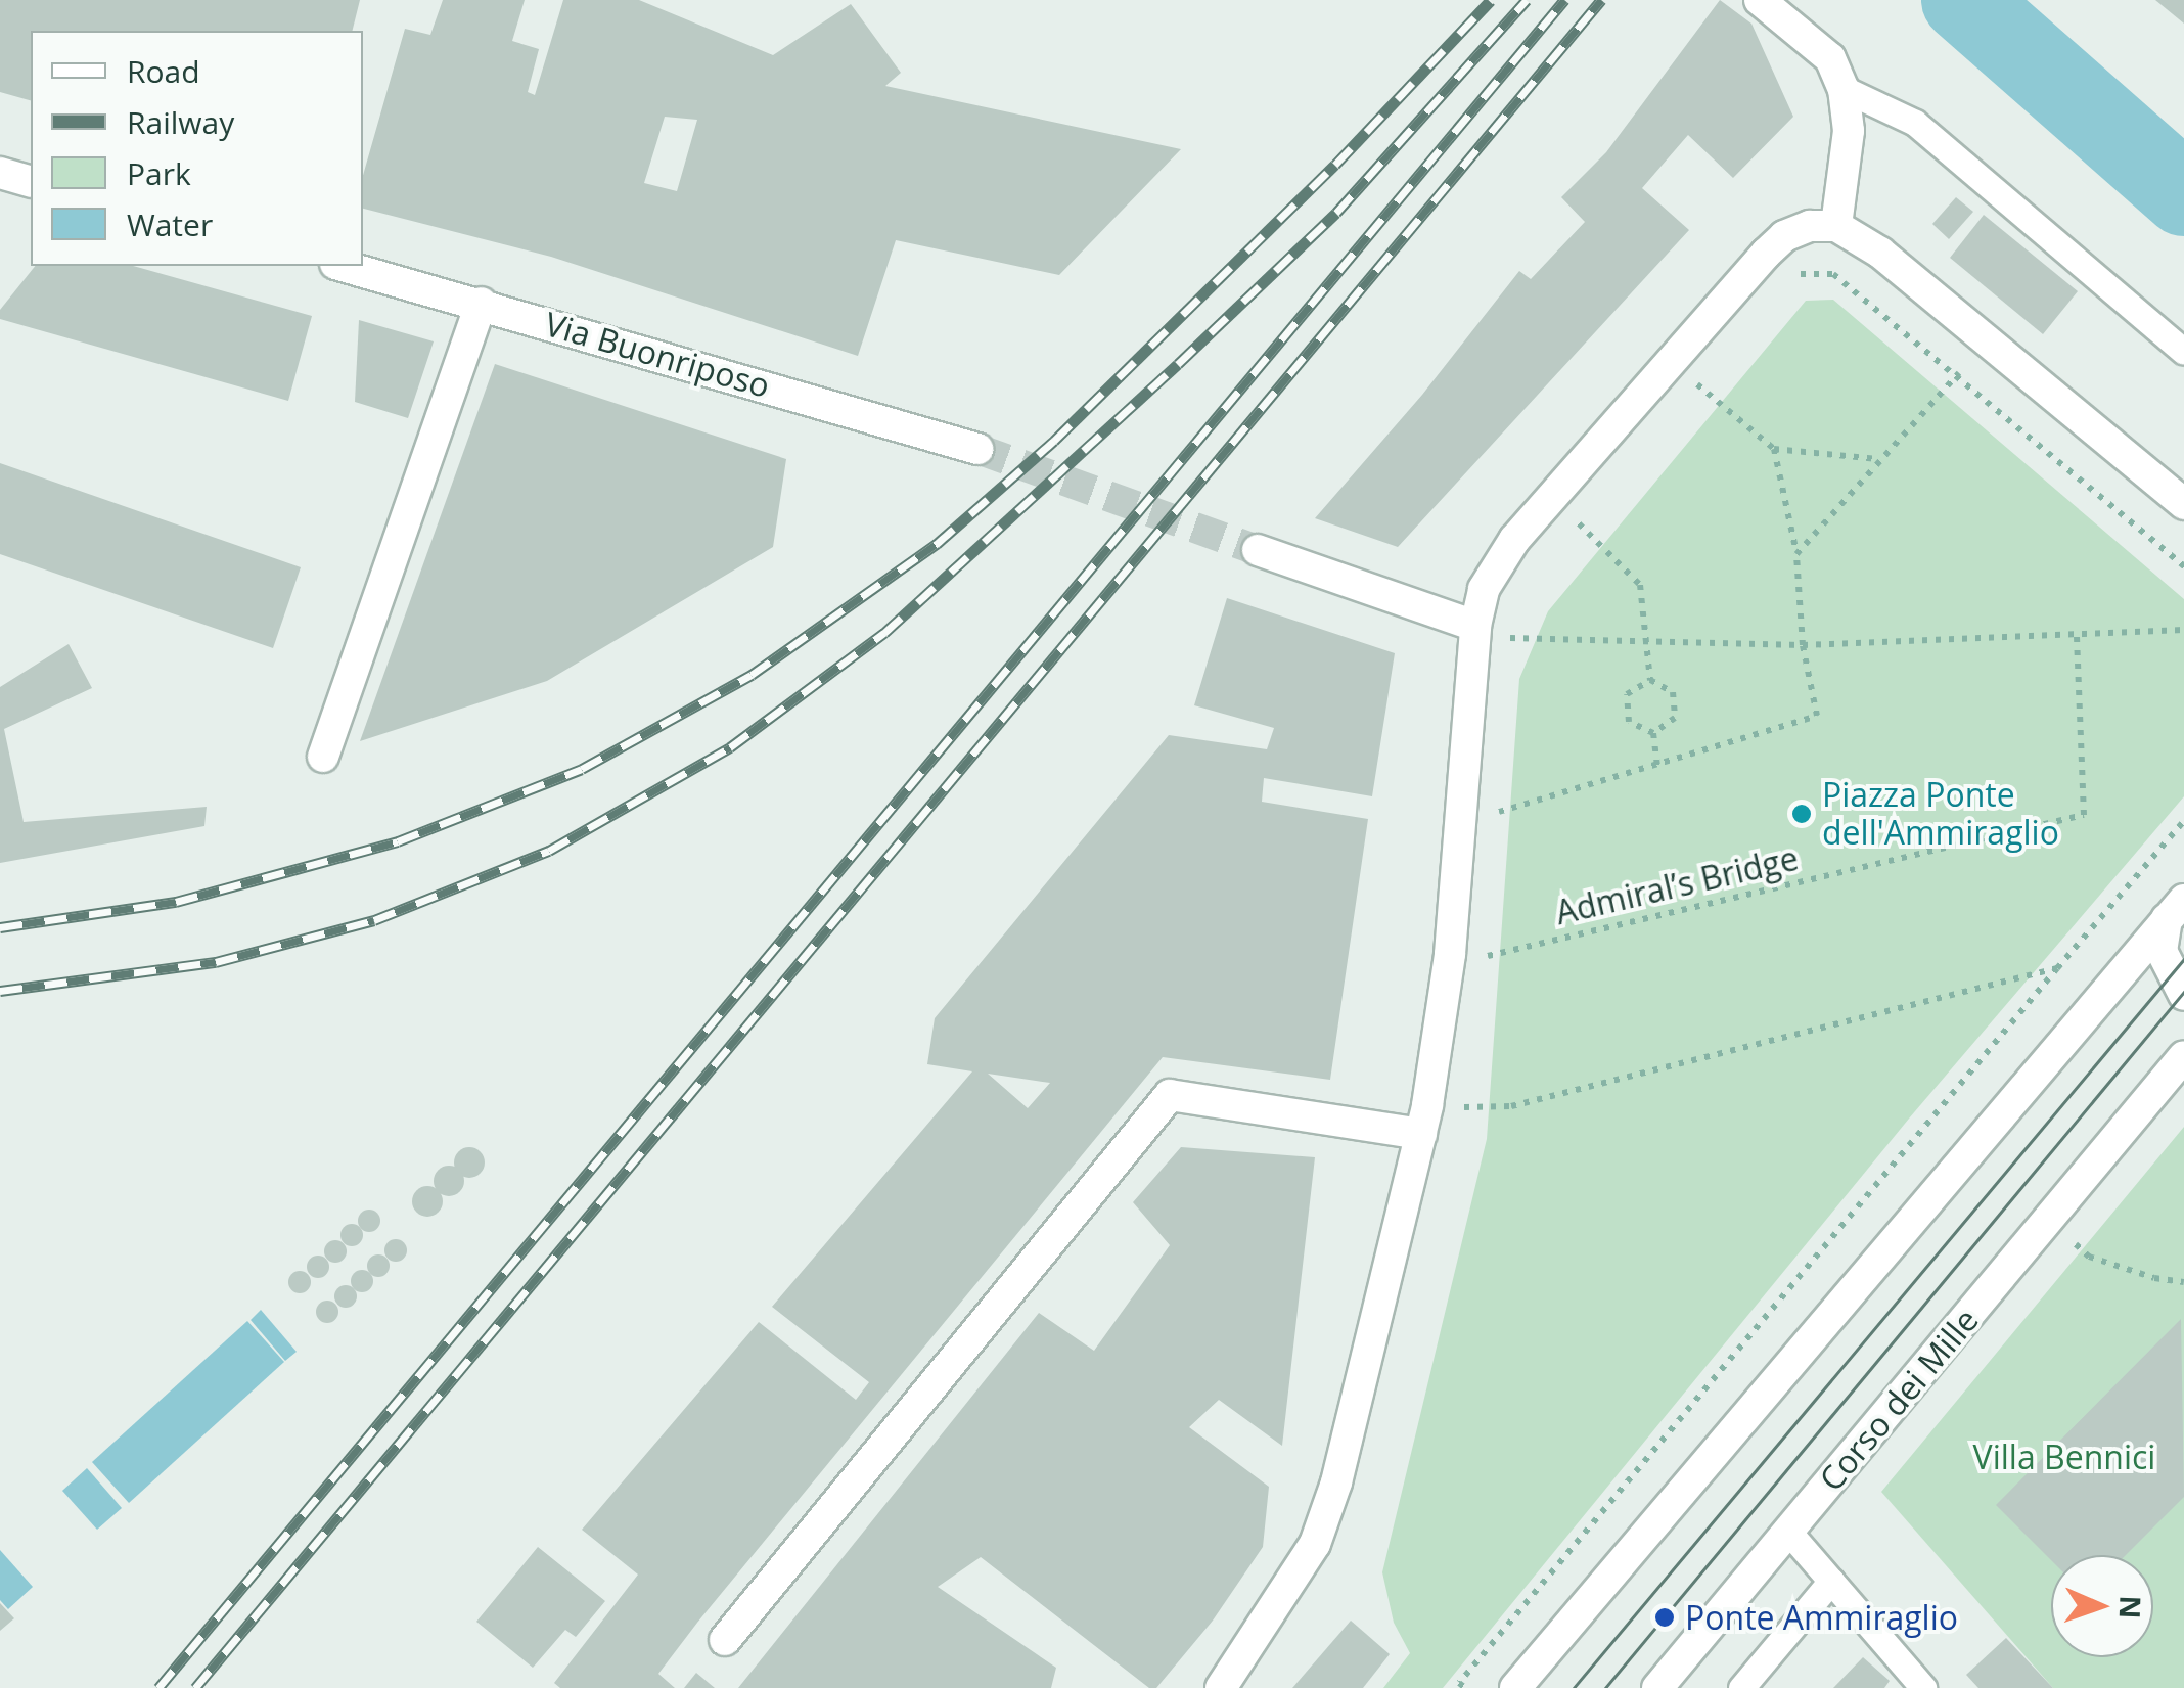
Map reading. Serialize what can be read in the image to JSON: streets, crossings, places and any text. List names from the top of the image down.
{
  "streets": {
    "street": ["Via Buonriposo", "Corso dei Mille"],
    "path": ["Admiral’s Bridge"]
  },
  "parks": ["Villa Bennici"],
  "places": ["Piazza Ponte dell'Ammiraglio", "Ponte Ammiraglio"],
  "legend": [
    "Road",
    "Railway",
    "Park",
    "Water"
  ],
  "north": "right"
}
